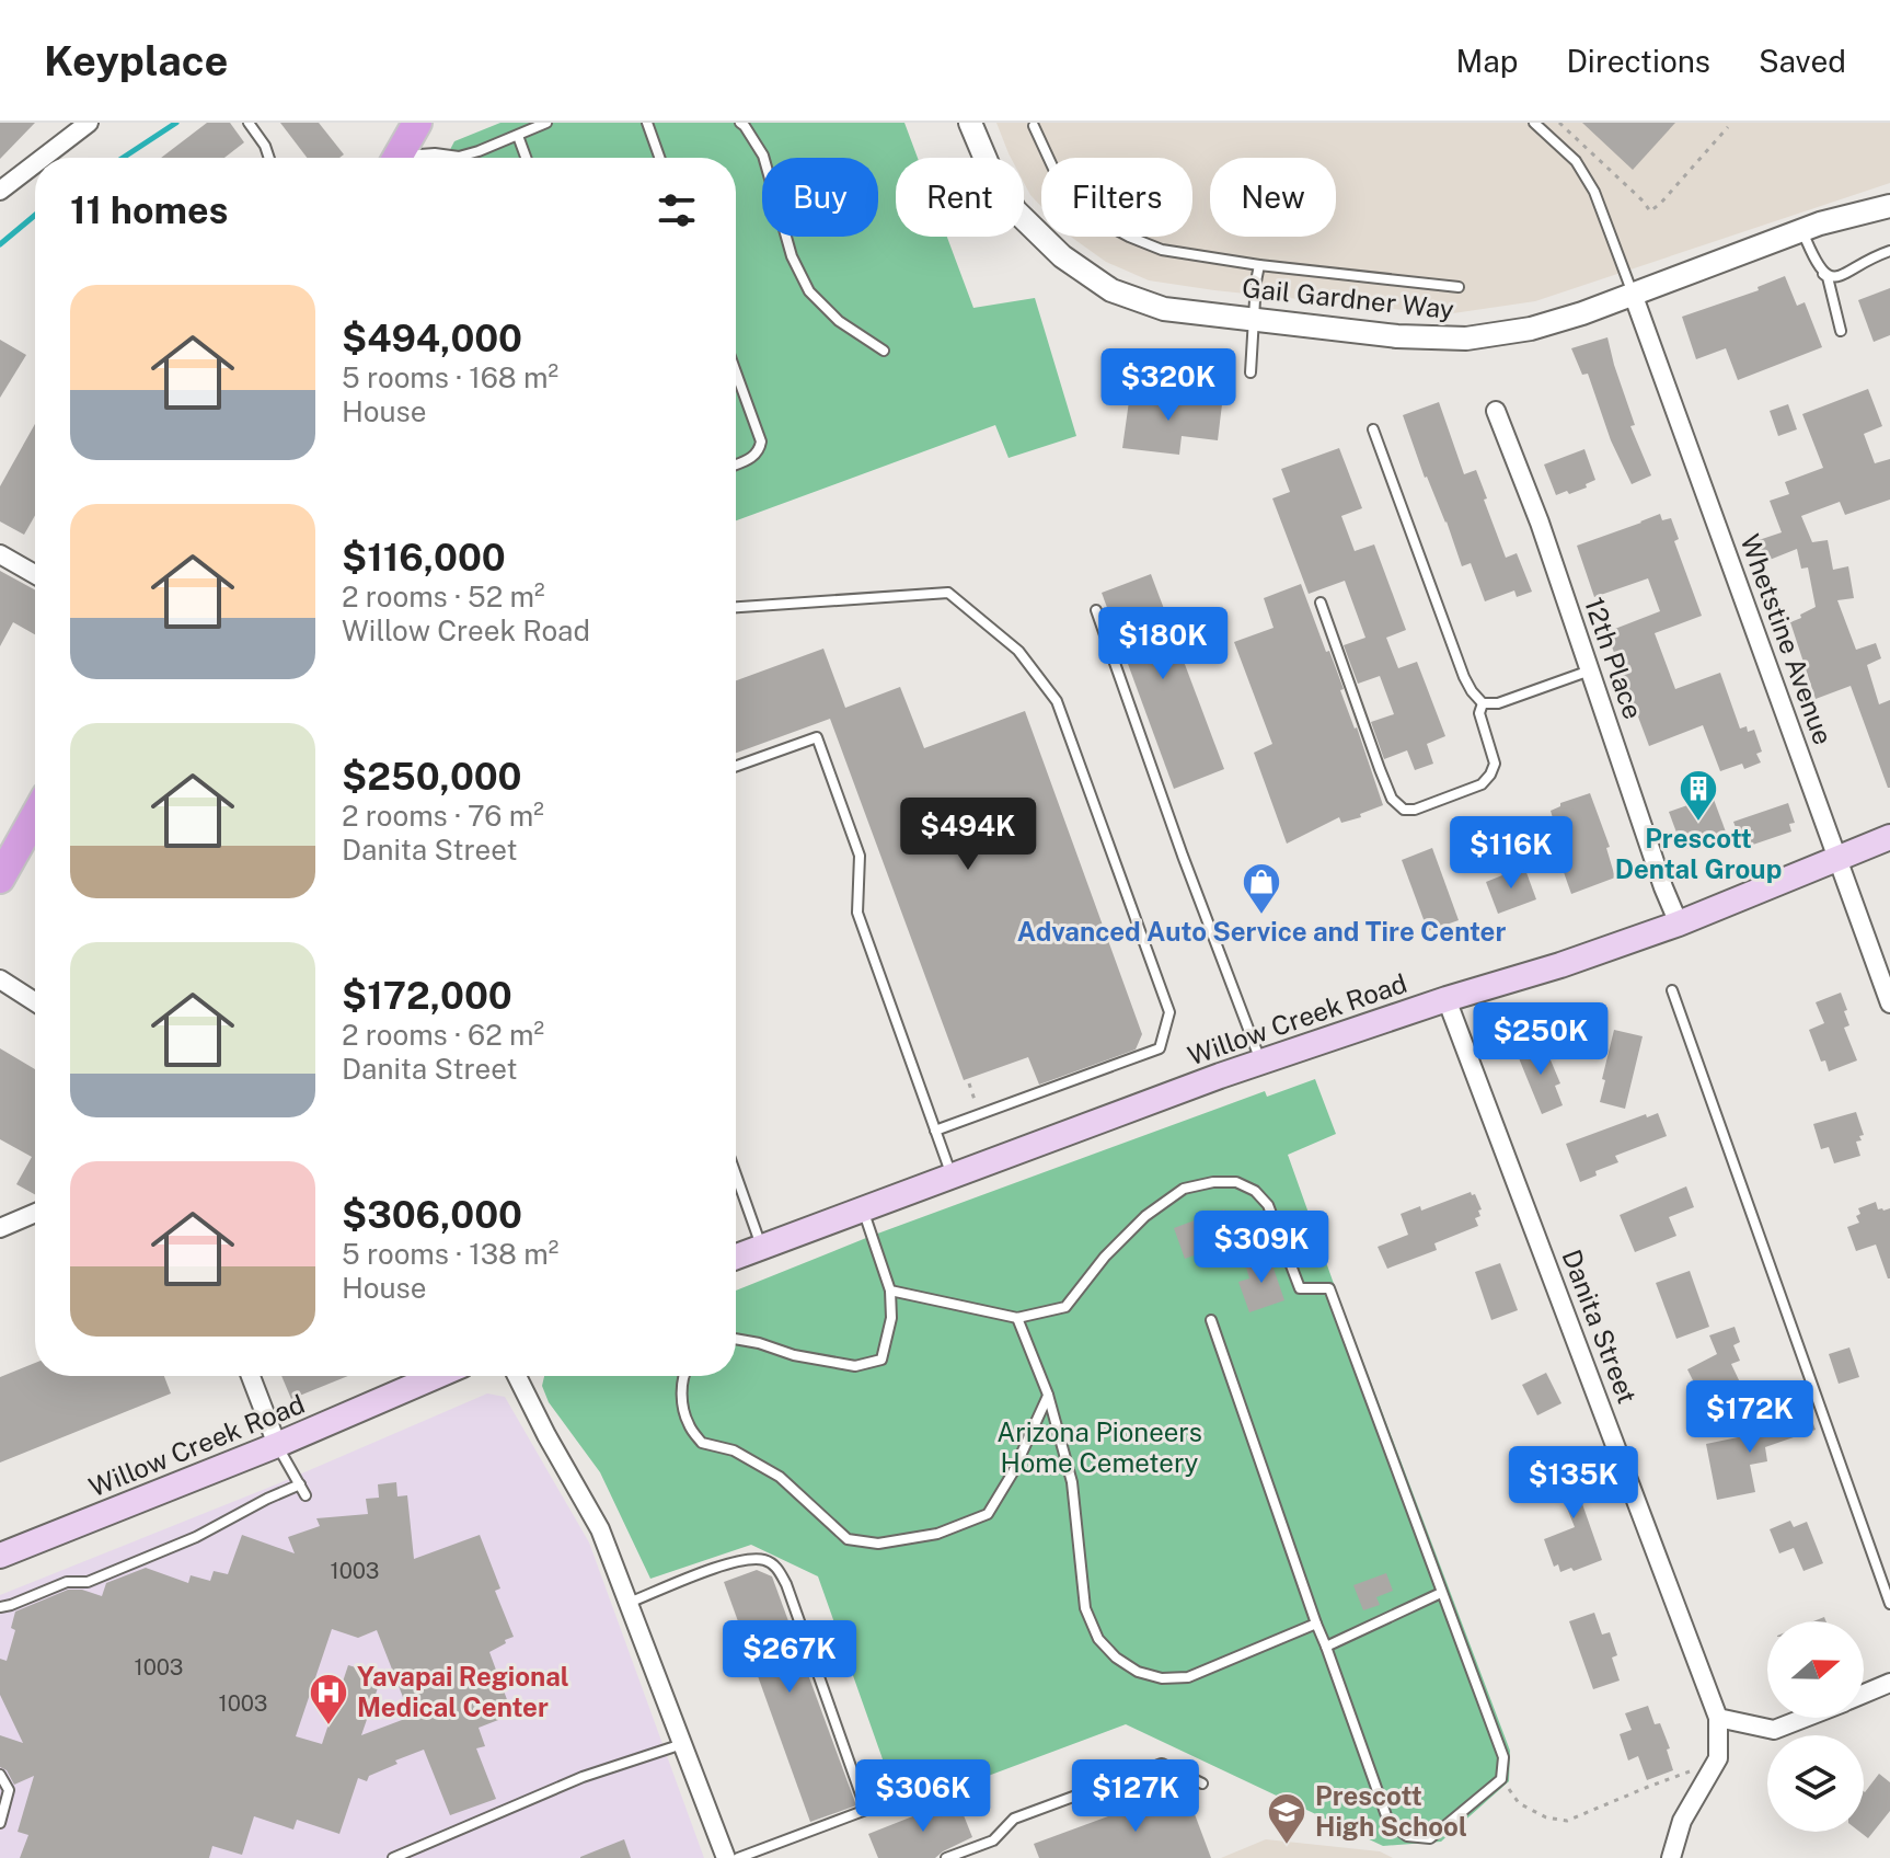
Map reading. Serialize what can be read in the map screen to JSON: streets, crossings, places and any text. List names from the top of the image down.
{
  "streets": {
    "main road": ["Willow Creek Road"],
    "street": [
      "Gail Gardner Way",
      "Whetstine Avenue",
      "12th Place",
      "Danita Street"
    ]
  },
  "crossings": [
    ["Gail Gardner Way", "Whetstine Avenue"],
    ["Whetstine Avenue", "Willow Creek Road"],
    ["12th Place", "Willow Creek Road"],
    ["Willow Creek Road", "Danita Street"]
  ],
  "parks": ["Arizona Pioneers Home Cemetery"],
  "places": {
    "building": ["Prescott Dental Group"],
    "shop": ["Advanced Auto Service and Tire Center"],
    "hospital": ["Yavapai Regional Medical Center"],
    "school or university": ["Prescott High School"]
  },
  "house_numbers": ["1003", "1003", "1003"],
  "north": "right",
  "page": {
    "header": "Keyplace",
    "nav": ["Map", "Directions", "Saved"],
    "chip": [
      "Buy",
      "Rent",
      "Filters",
      "New"
    ],
    "heading": "11 homes",
    "list": [
      {
        "name": "$494,000",
        "note": "5 rooms · 168 m² · House"
      },
      {
        "name": "$116,000",
        "note": "2 rooms · 52 m² · Willow Creek Road"
      },
      {
        "name": "$250,000",
        "note": "2 rooms · 76 m² · Danita Street"
      },
      {
        "name": "$172,000",
        "note": "2 rooms · 62 m² · Danita Street"
      },
      {
        "name": "$306,000",
        "note": "5 rooms · 138 m² · House"
      }
    ],
    "price": [
      "$320K",
      "$180K",
      "$494K",
      "$116K",
      "$250K",
      "$309K",
      "$172K",
      "$135K",
      "$267K",
      "$306K",
      "$127K"
    ]
  }
}
